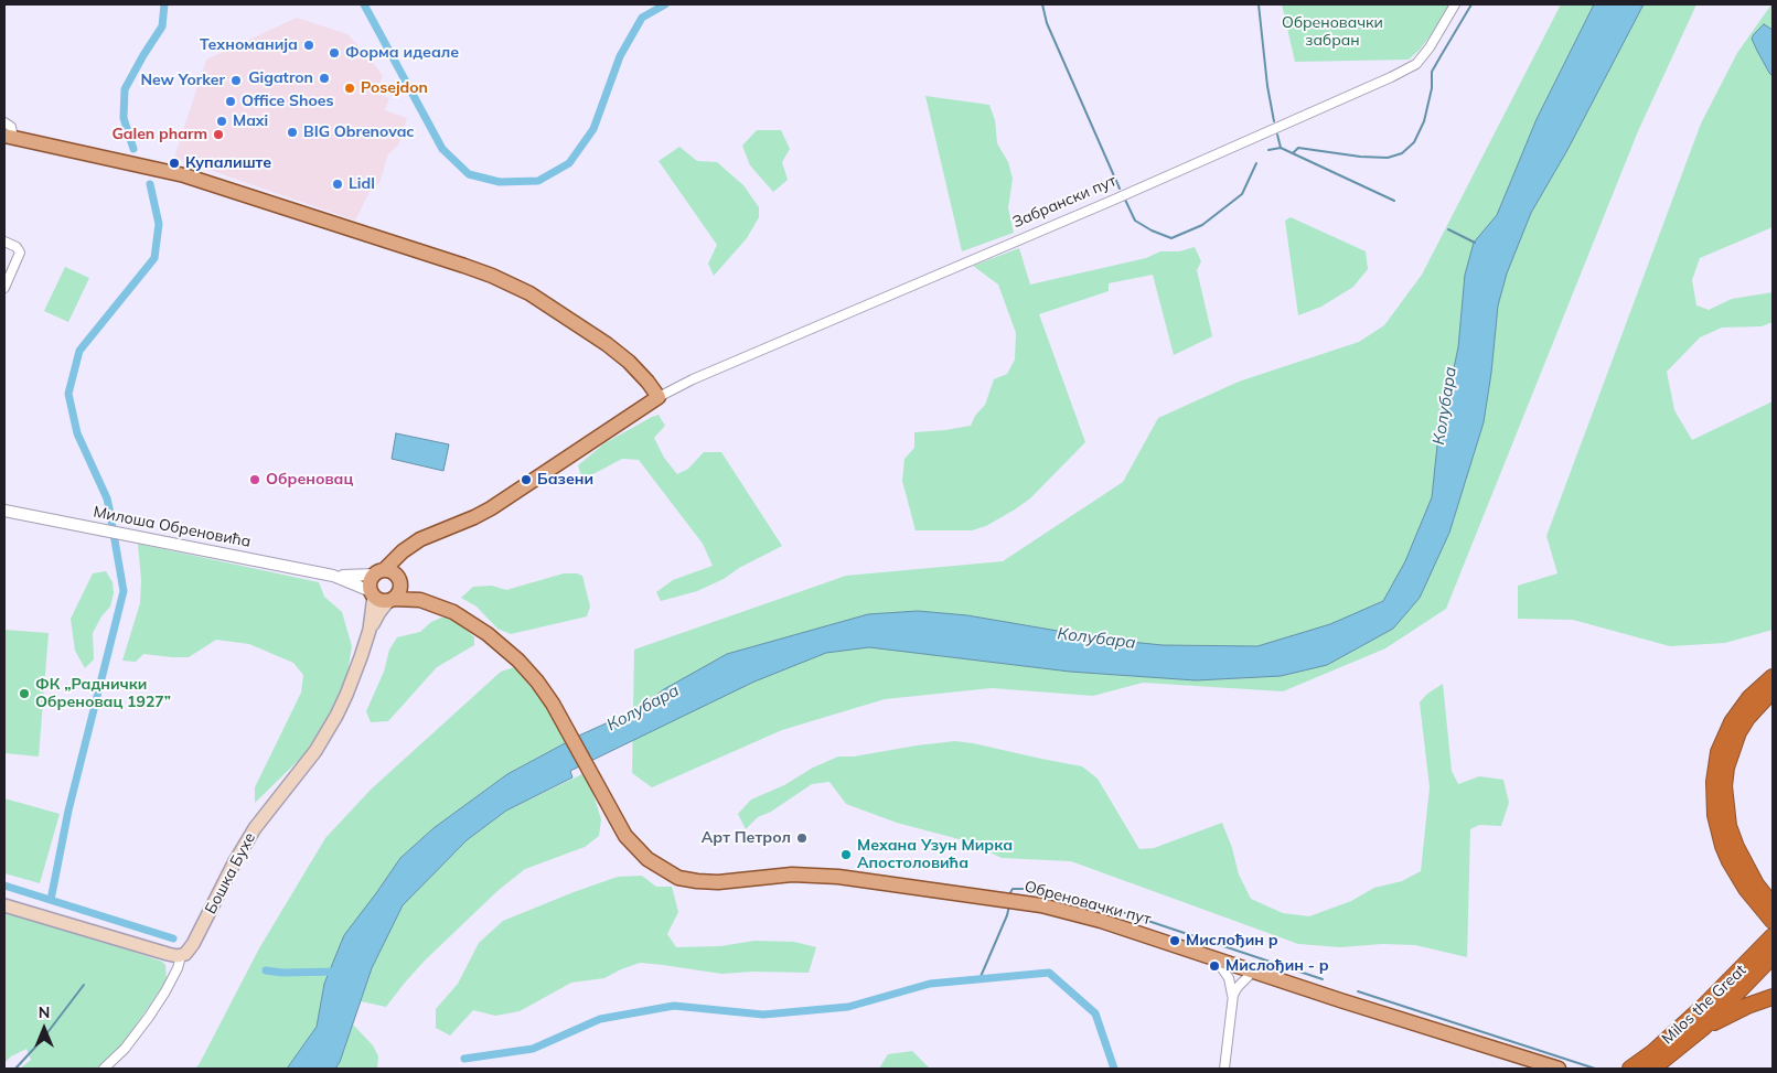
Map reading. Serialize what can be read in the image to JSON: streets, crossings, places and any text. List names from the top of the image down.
{
  "streets": {
    "highway": ["Milos the Great"],
    "main road": ["Милоша Обреновића", "Бошка Бухе", "Обреновачки пут"],
    "street": ["Забрански пут"]
  },
  "crossings": [
    ["Милоша Обреновића", "Бошка Бухе"],
    ["Милоша Обреновића", "Обреновачки пут"]
  ],
  "water": ["Колубара"],
  "parks": ["Обреновачки забран"],
  "places": [
    "Техноманија",
    "Форма идеале",
    "Gigatron",
    "New Yorker",
    "Posejdon",
    "Office Shoes",
    "Maxi",
    "BIG Obrenovac",
    "Galen pharm",
    "Купалиште",
    "Lidl",
    "Обреновац",
    "Базени",
    "ФК „Раднички Обреновац 1927”",
    "Арт Петрол",
    "Механа Узун Мирка Апостоловића",
    "Мислођин р",
    "Мислођин - р"
  ],
  "north": "top"
}
